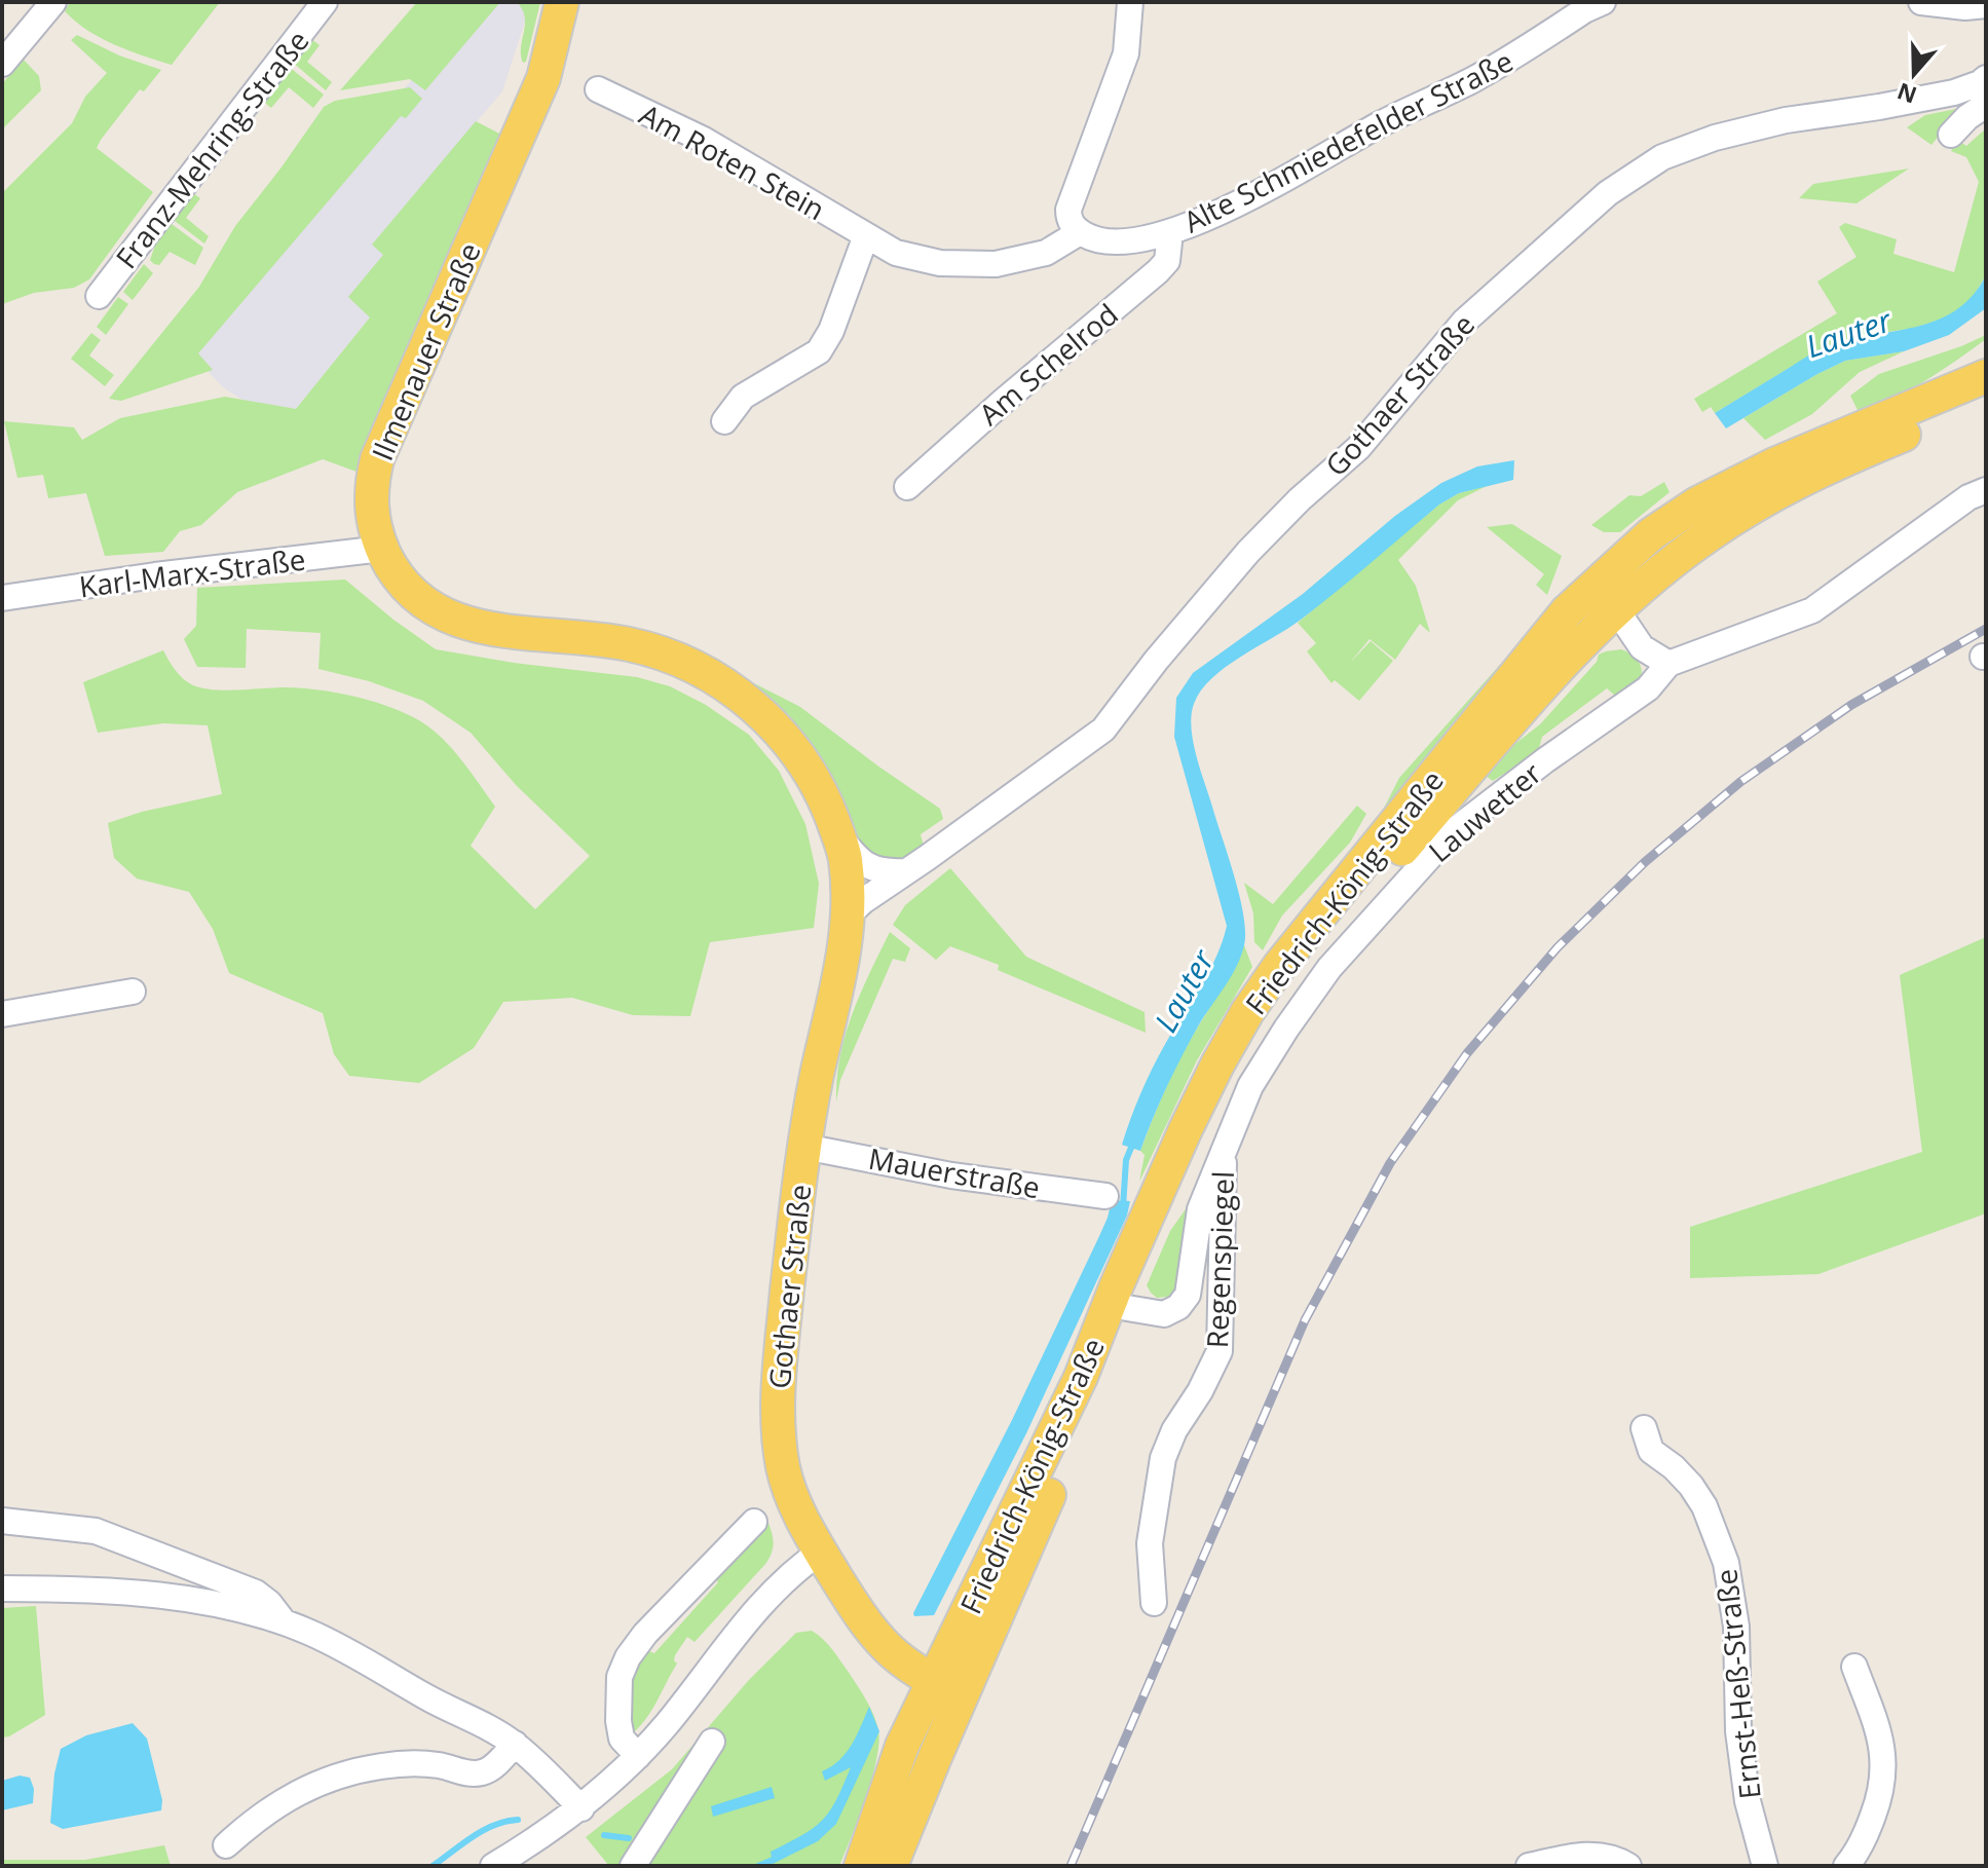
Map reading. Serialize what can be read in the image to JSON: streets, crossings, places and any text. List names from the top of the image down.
{
  "streets": {
    "main road": ["Ilmenauer Straße", "Gothaer Straße", "Friedrich-König-Straße"],
    "street": [
      "Alte Schmiedefelder Straße",
      "Franz-Mehring-Straße",
      "Am Roten Stein",
      "Am Schelrod",
      "Karl-Marx-Straße",
      "Lauwetter",
      "Mauerstraße",
      "Regenspiegel",
      "Ernst-Heß-Straße"
    ]
  },
  "crossings": [
    ["Alte Schmiedefelder Straße", "Am Roten Stein"],
    ["Alte Schmiedefelder Straße", "Am Schelrod"],
    ["Ilmenauer Straße", "Gothaer Straße"],
    ["Ilmenauer Straße", "Karl-Marx-Straße"],
    ["Gothaer Straße", "Friedrich-König-Straße"],
    ["Gothaer Straße", "Mauerstraße"],
    ["Lauwetter", "Friedrich-König-Straße"],
    ["Lauwetter", "Regenspiegel"]
  ],
  "water": ["Lauter"],
  "north": "bottom"
}
